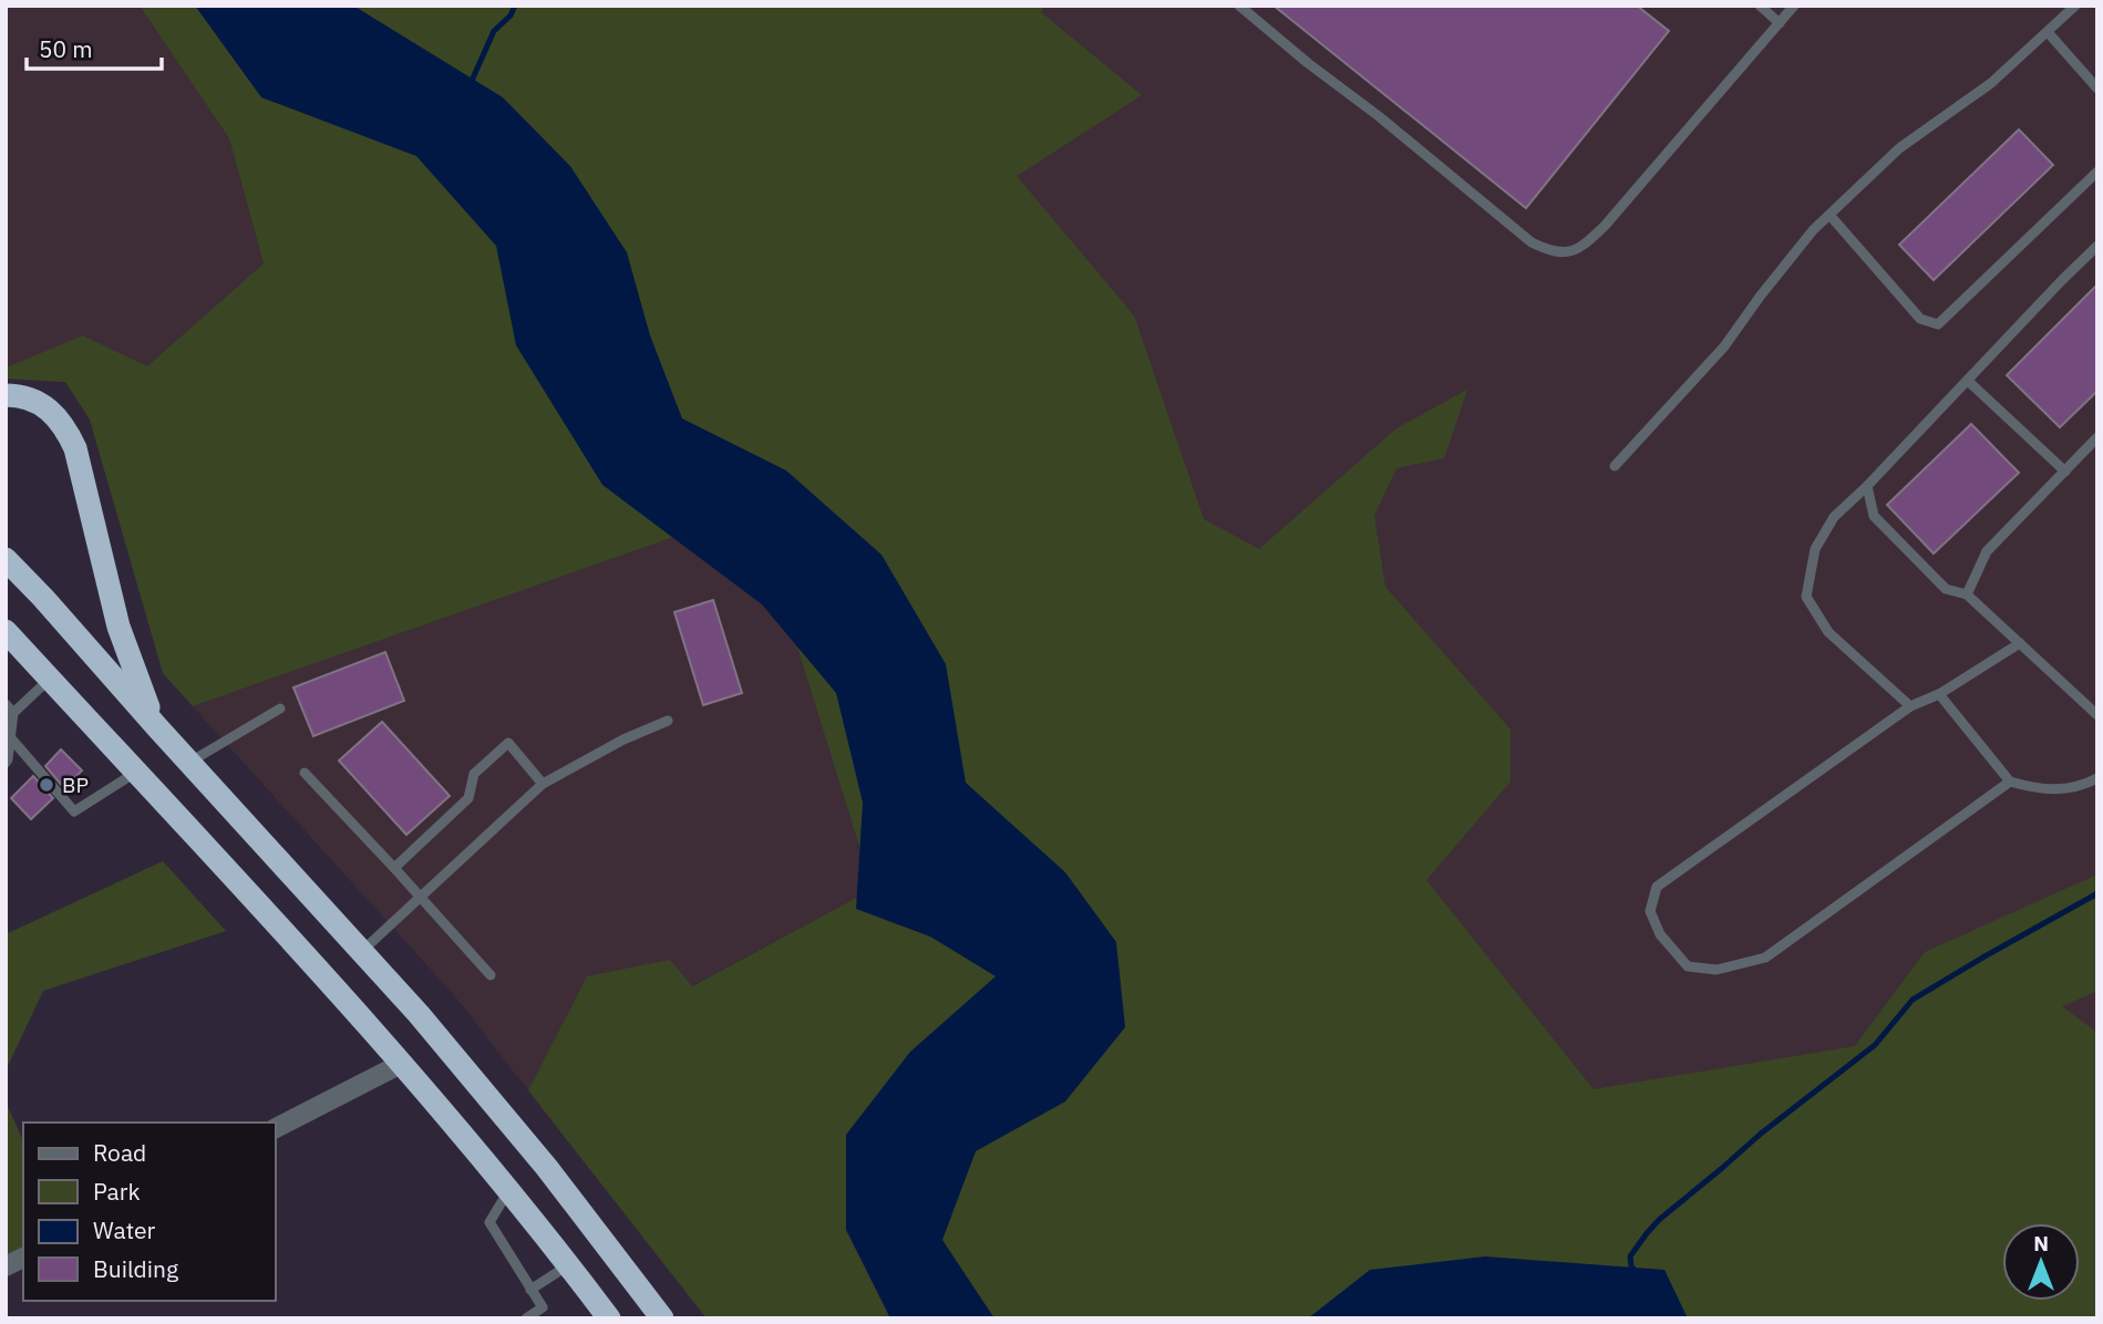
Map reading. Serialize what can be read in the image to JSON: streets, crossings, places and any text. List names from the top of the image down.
{
  "places": ["BP"],
  "legend": [
    "Road",
    "Park",
    "Water",
    "Building"
  ],
  "scale_bar": "50 m",
  "north": "top"
}
